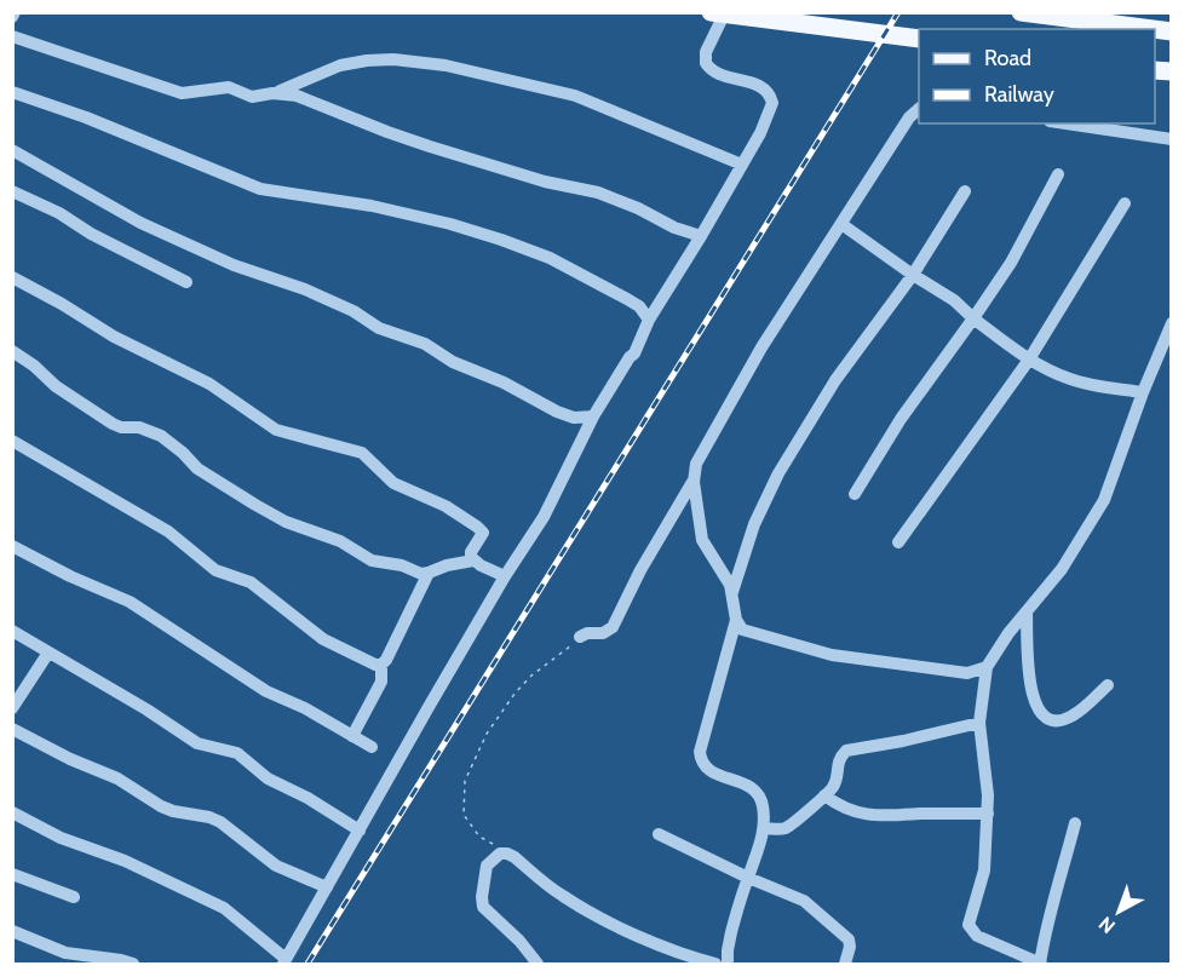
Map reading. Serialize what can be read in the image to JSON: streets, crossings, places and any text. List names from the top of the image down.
{
  "legend": ["Road", "Railway"],
  "north": "bottom left"
}
